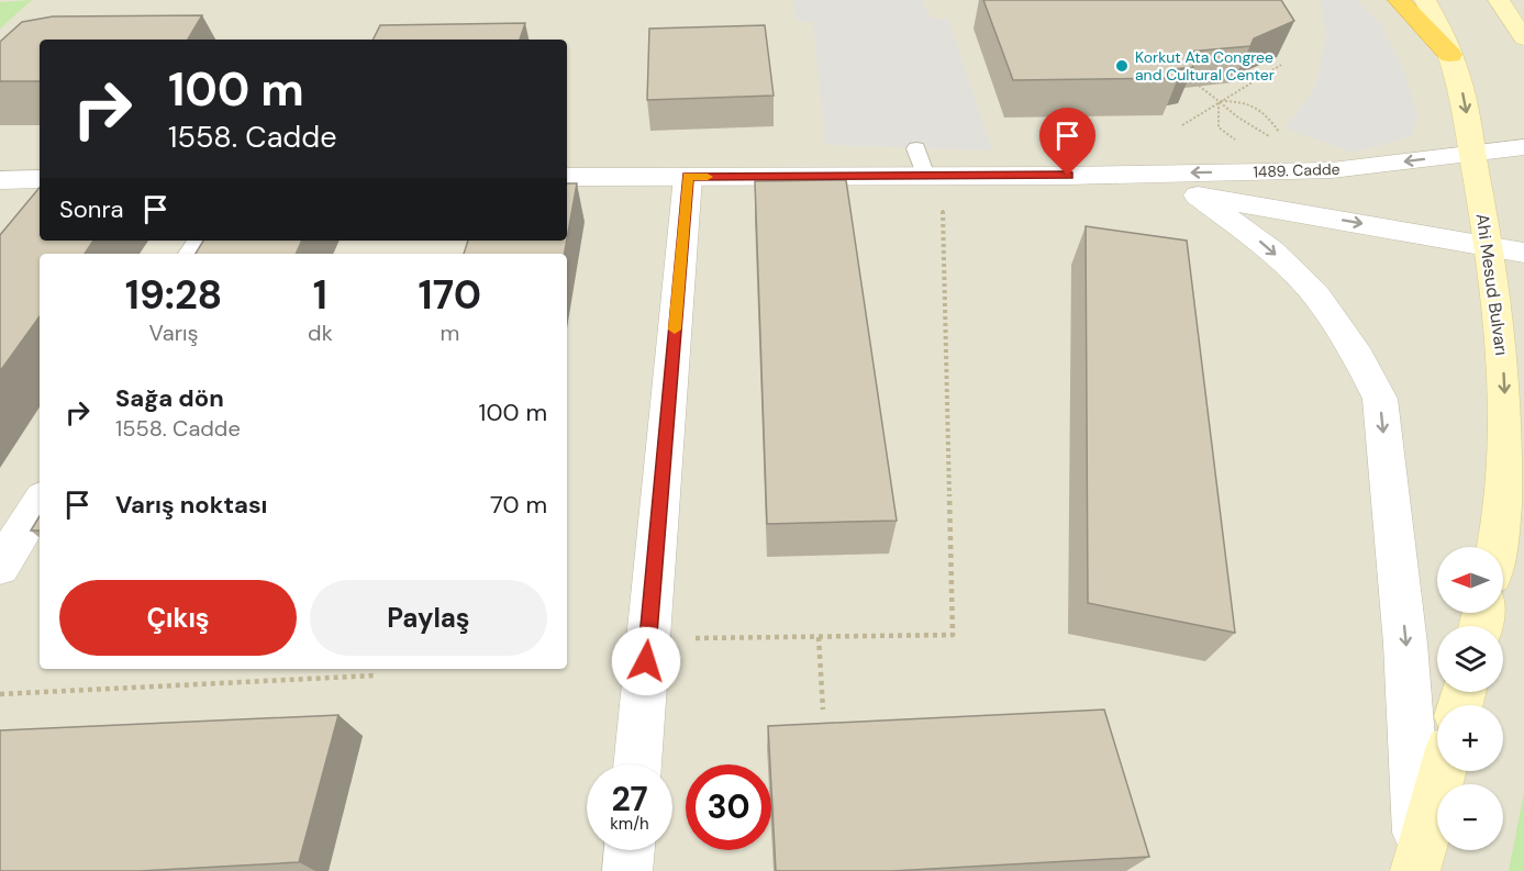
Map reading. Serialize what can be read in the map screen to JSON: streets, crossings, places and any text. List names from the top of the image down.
{
  "streets": {
    "main road": ["Ahi Mesud Bulvarı"],
    "street": ["1489. Cadde"]
  },
  "crossings": [
    ["1489. Cadde", "Ahi Mesud Bulvarı"]
  ],
  "one_way": ["Ahi Mesud Bulvarı"],
  "places": ["Korkut Ata Congree and Cultural Center"],
  "north": "left",
  "page": {
    "turn": ["100 m", "1558. Cadde"],
    "then": "Sonra",
    "eta": [
      "19:28",
      "Varış",
      "1",
      "dk",
      "170",
      "m"
    ],
    "list": [
      {
        "name": "Sağa dön",
        "note": "1558. Cadde",
        "value": "100 m"
      },
      {
        "name": "Varış noktası",
        "value": "70 m"
      }
    ],
    "map_buttons": ["+", "−"],
    "buttons": ["Çıkış", "Paylaş"],
    "speed": "27 km/h",
    "limit": "30"
  }
}
